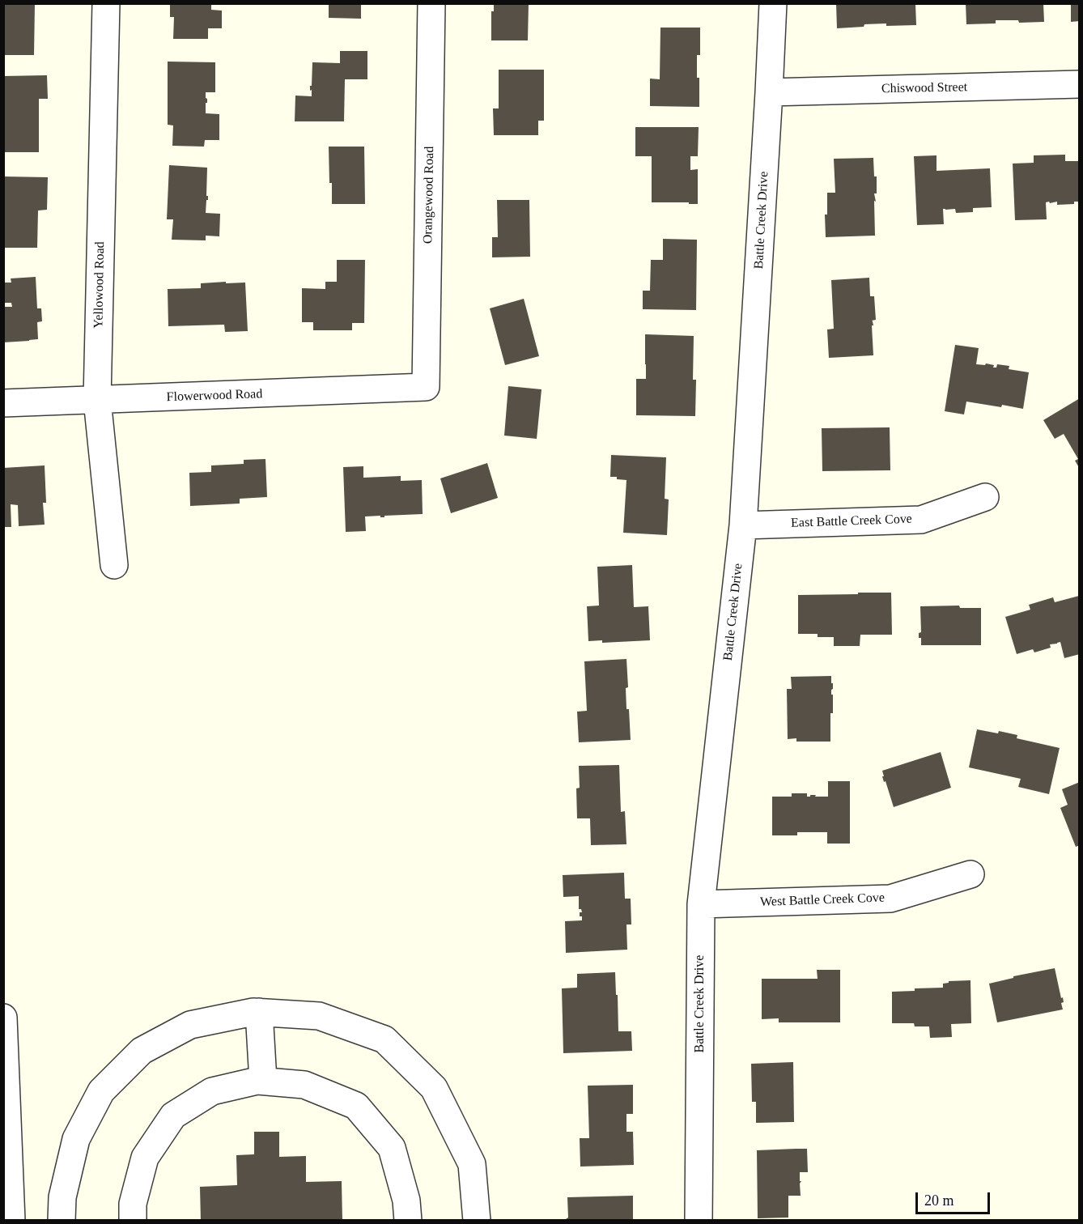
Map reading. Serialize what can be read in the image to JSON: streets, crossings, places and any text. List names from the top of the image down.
{
  "streets": {
    "street": [
      "Chiswood Street",
      "Orangewood Road",
      "Battle Creek Drive",
      "Yellowood Road",
      "Flowerwood Road",
      "East Battle Creek Cove",
      "West Battle Creek Cove"
    ]
  },
  "crossings": [
    ["Chiswood Street", "Battle Creek Drive"],
    ["Orangewood Road", "Flowerwood Road"],
    ["Battle Creek Drive", "East Battle Creek Cove"],
    ["Battle Creek Drive", "West Battle Creek Cove"],
    ["Yellowood Road", "Flowerwood Road"]
  ],
  "scale_bar": "20 m"
}
